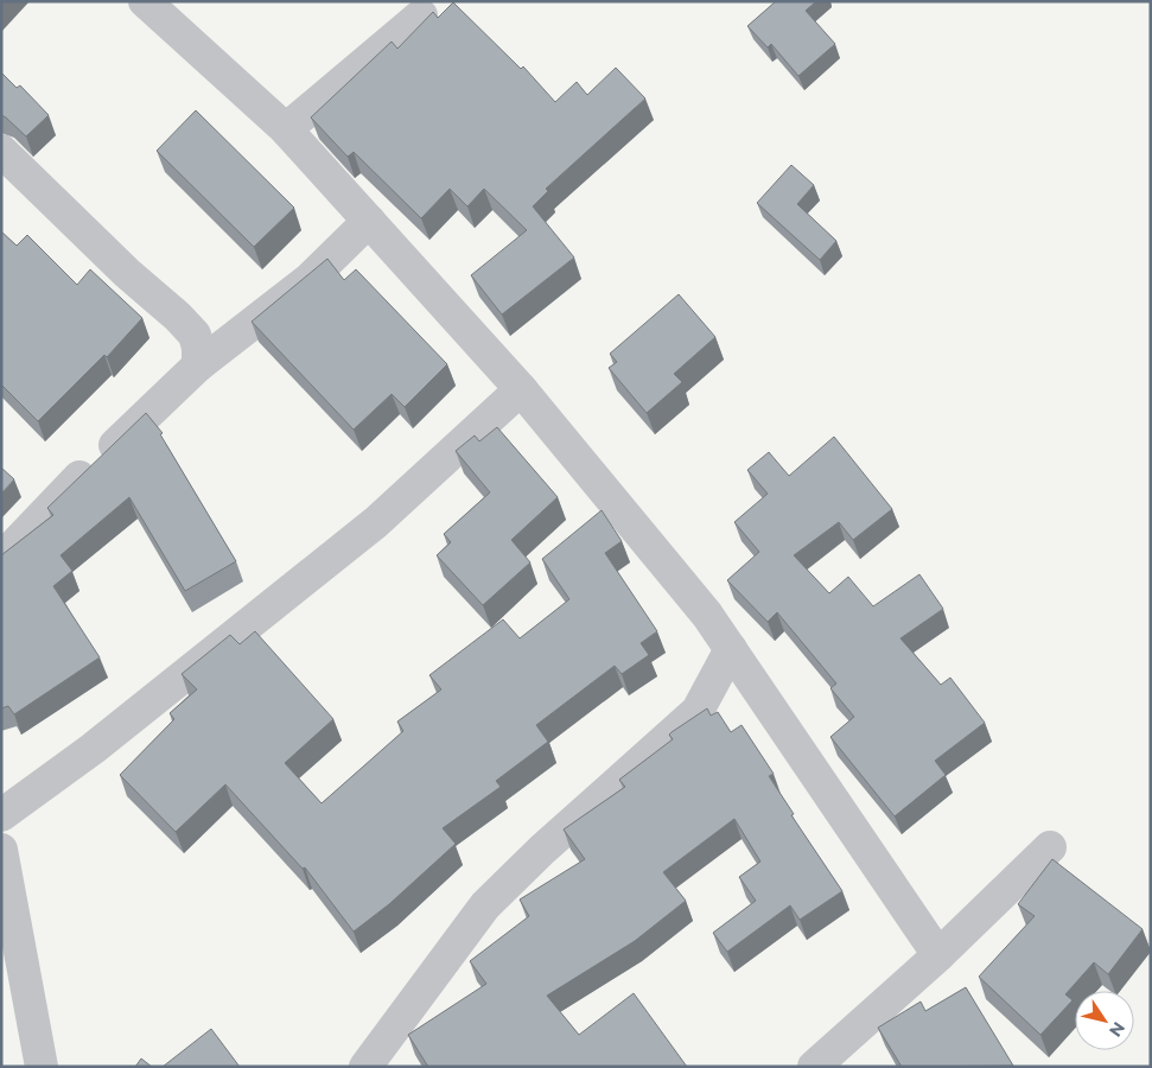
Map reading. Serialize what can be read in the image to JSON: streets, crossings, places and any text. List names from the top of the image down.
{
  "north": "bottom right"
}
